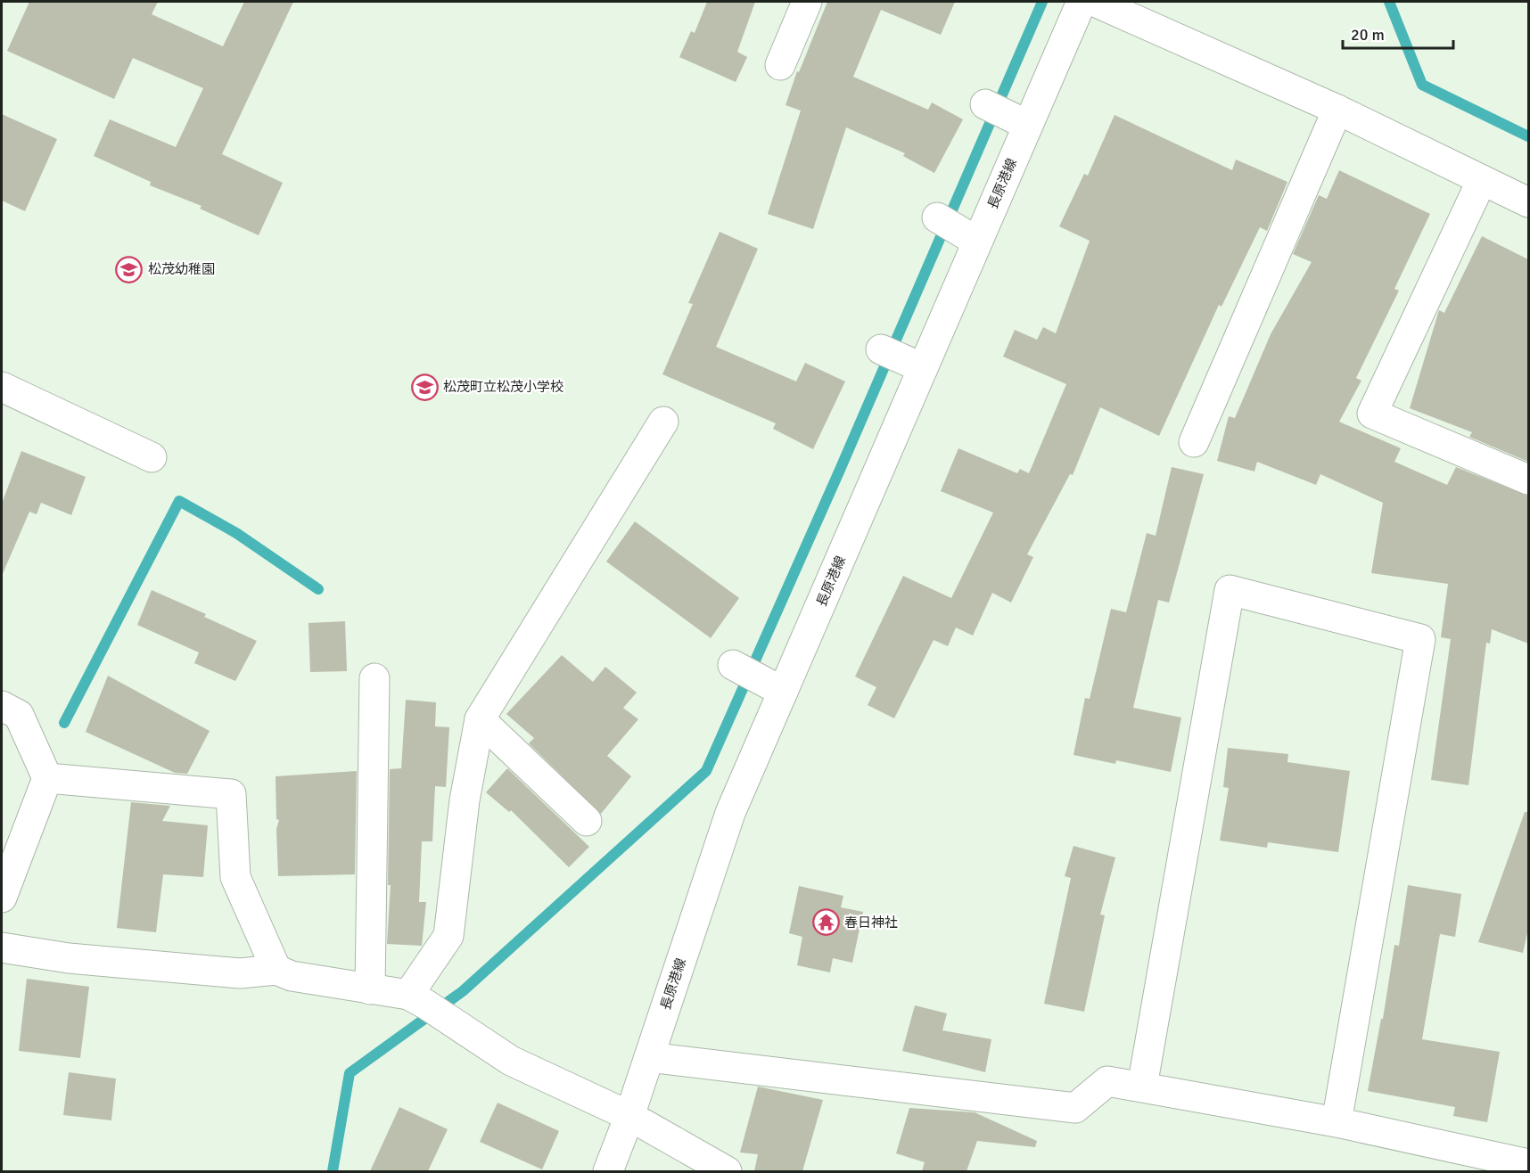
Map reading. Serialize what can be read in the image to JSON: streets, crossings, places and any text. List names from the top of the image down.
{
  "streets": {
    "street": ["長原港線"]
  },
  "places": {
    "school or university": ["松茂幼稚園", "松茂町立松茂小学校"],
    "temple": ["春日神社"]
  },
  "scale_bar": "20 m"
}
